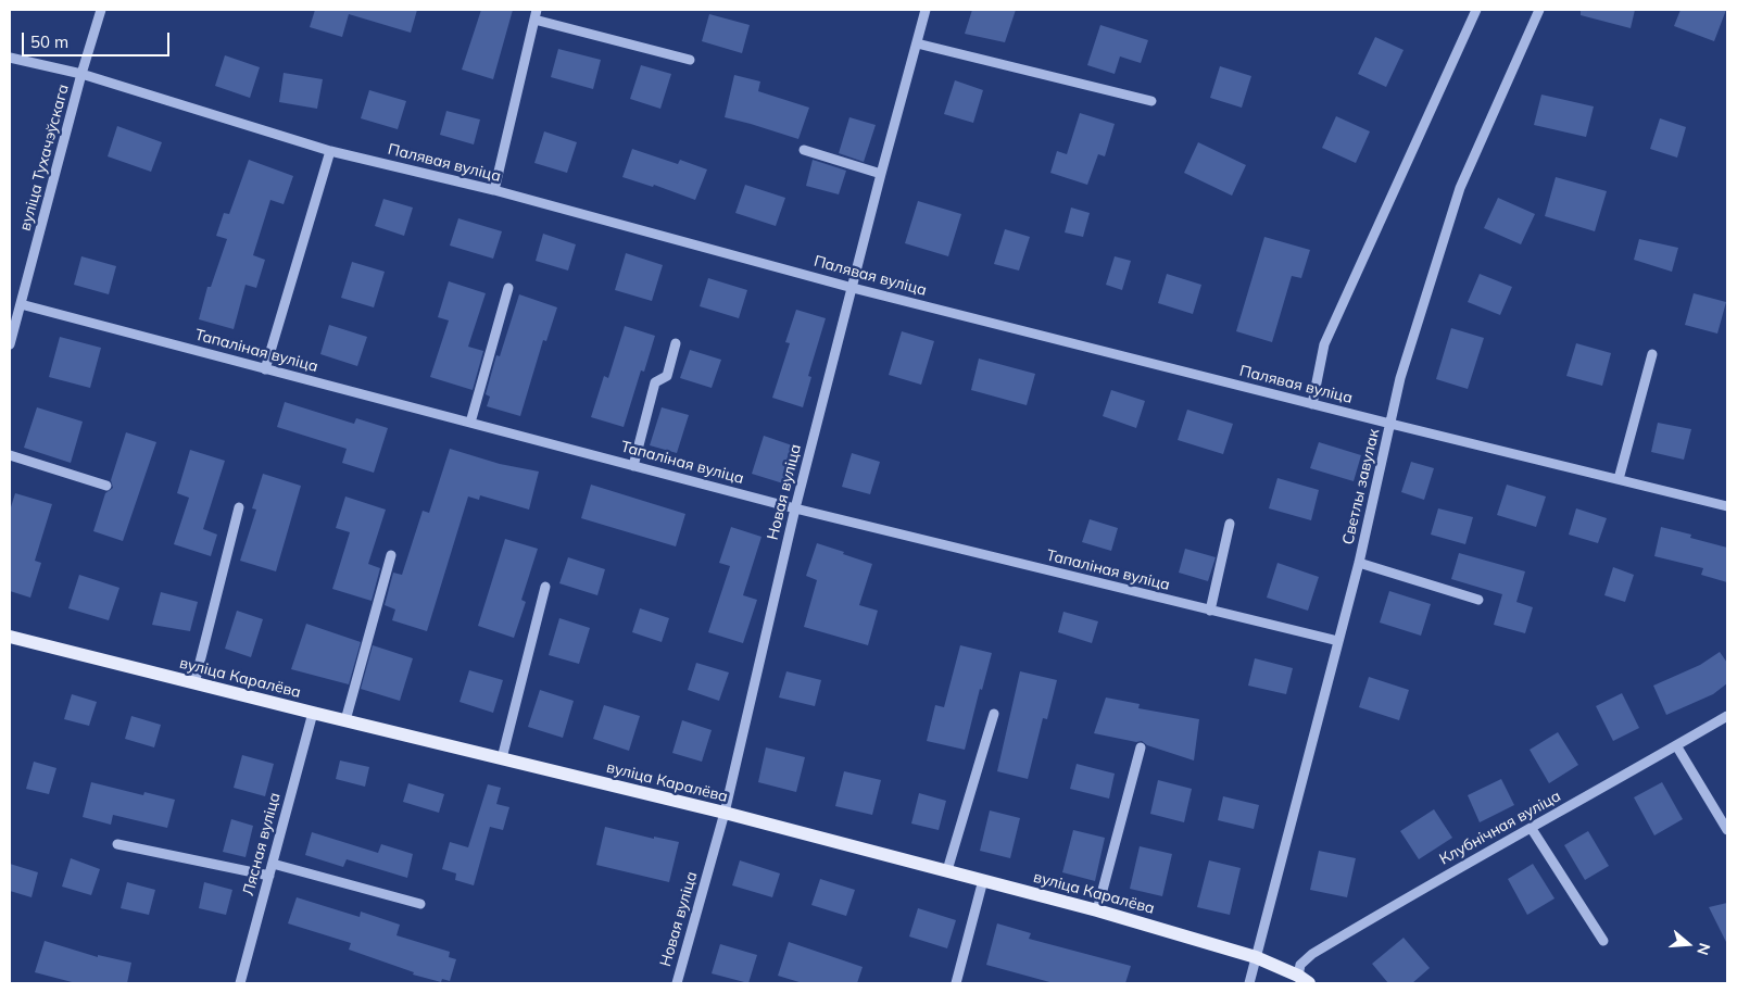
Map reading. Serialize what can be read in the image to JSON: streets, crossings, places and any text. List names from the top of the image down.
{
  "streets": {
    "main road": ["вуліца Каралёва"],
    "street": [
      "вуліца Тухачэўскага",
      "Палявая вуліца",
      "Тапаліная вуліца",
      "Светлы завулак",
      "Новая вуліца",
      "Клубнічная вуліца",
      "Лясная вуліца"
    ]
  },
  "crossings": [
    ["вуліца Тухачэўскага", "Палявая вуліца"],
    ["вуліца Тухачэўскага", "Тапаліная вуліца"],
    ["Палявая вуліца", "Светлы завулак"],
    ["Палявая вуліца", "Новая вуліца"],
    ["Тапаліная вуліца", "Светлы завулак"],
    ["Тапаліная вуліца", "Новая вуліца"],
    ["Светлы завулак", "вуліца Каралёва"],
    ["Новая вуліца", "вуліца Каралёва"],
    ["вуліца Каралёва", "Клубнічная вуліца"],
    ["вуліца Каралёва", "Лясная вуліца"]
  ],
  "scale_bar": "50 m",
  "north": "right"
}
